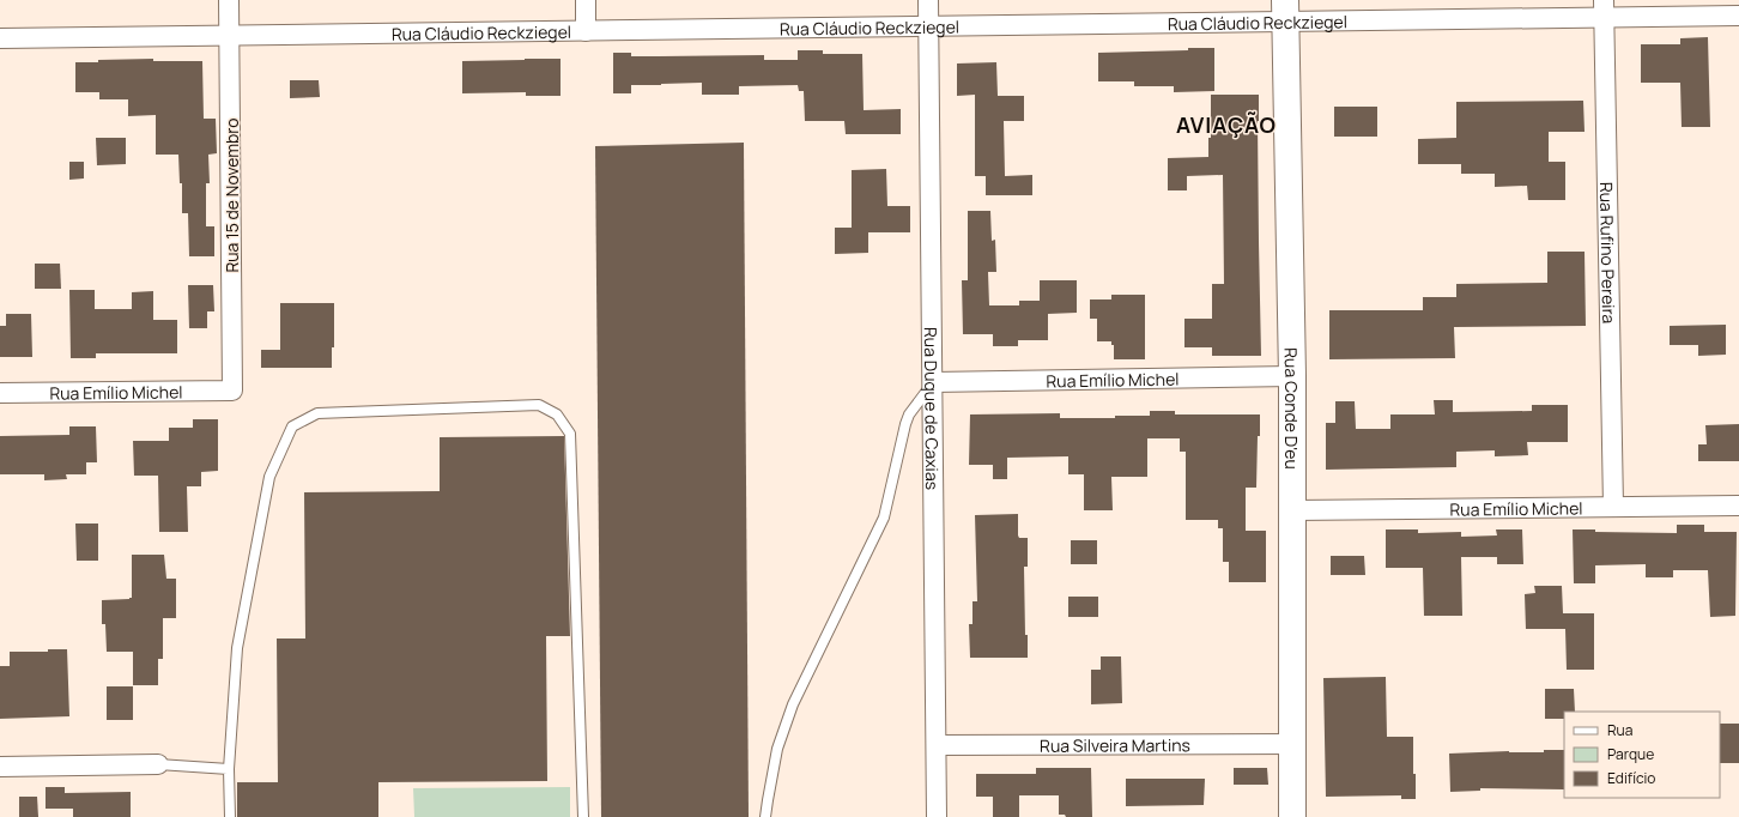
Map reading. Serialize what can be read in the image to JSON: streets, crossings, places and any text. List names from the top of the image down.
{
  "streets": {
    "street": [
      "Rua Cláudio Reckziegel",
      "Rua 15 de Novembro",
      "Rua Rufino Pereira",
      "Rua Emílio Michel",
      "Rua Duque de Caxias",
      "Rua Conde D'eu",
      "Rua Silveira Martins"
    ]
  },
  "crossings": [
    ["Rua Cláudio Reckziegel", "Rua 15 de Novembro"],
    ["Rua Cláudio Reckziegel", "Rua Rufino Pereira"],
    ["Rua Cláudio Reckziegel", "Rua Duque de Caxias"],
    ["Rua Cláudio Reckziegel", "Rua Conde D'eu"],
    ["Rua 15 de Novembro", "Rua Emílio Michel"],
    ["Rua Rufino Pereira", "Rua Emílio Michel"],
    ["Rua Emílio Michel", "Rua Duque de Caxias"],
    ["Rua Emílio Michel", "Rua Conde D'eu"],
    ["Rua Duque de Caxias", "Rua Silveira Martins"],
    ["Rua Conde D'eu", "Rua Silveira Martins"]
  ],
  "districts": ["AVIAÇÃO"],
  "legend": ["Rua", "Parque", "Edifício"]
}
